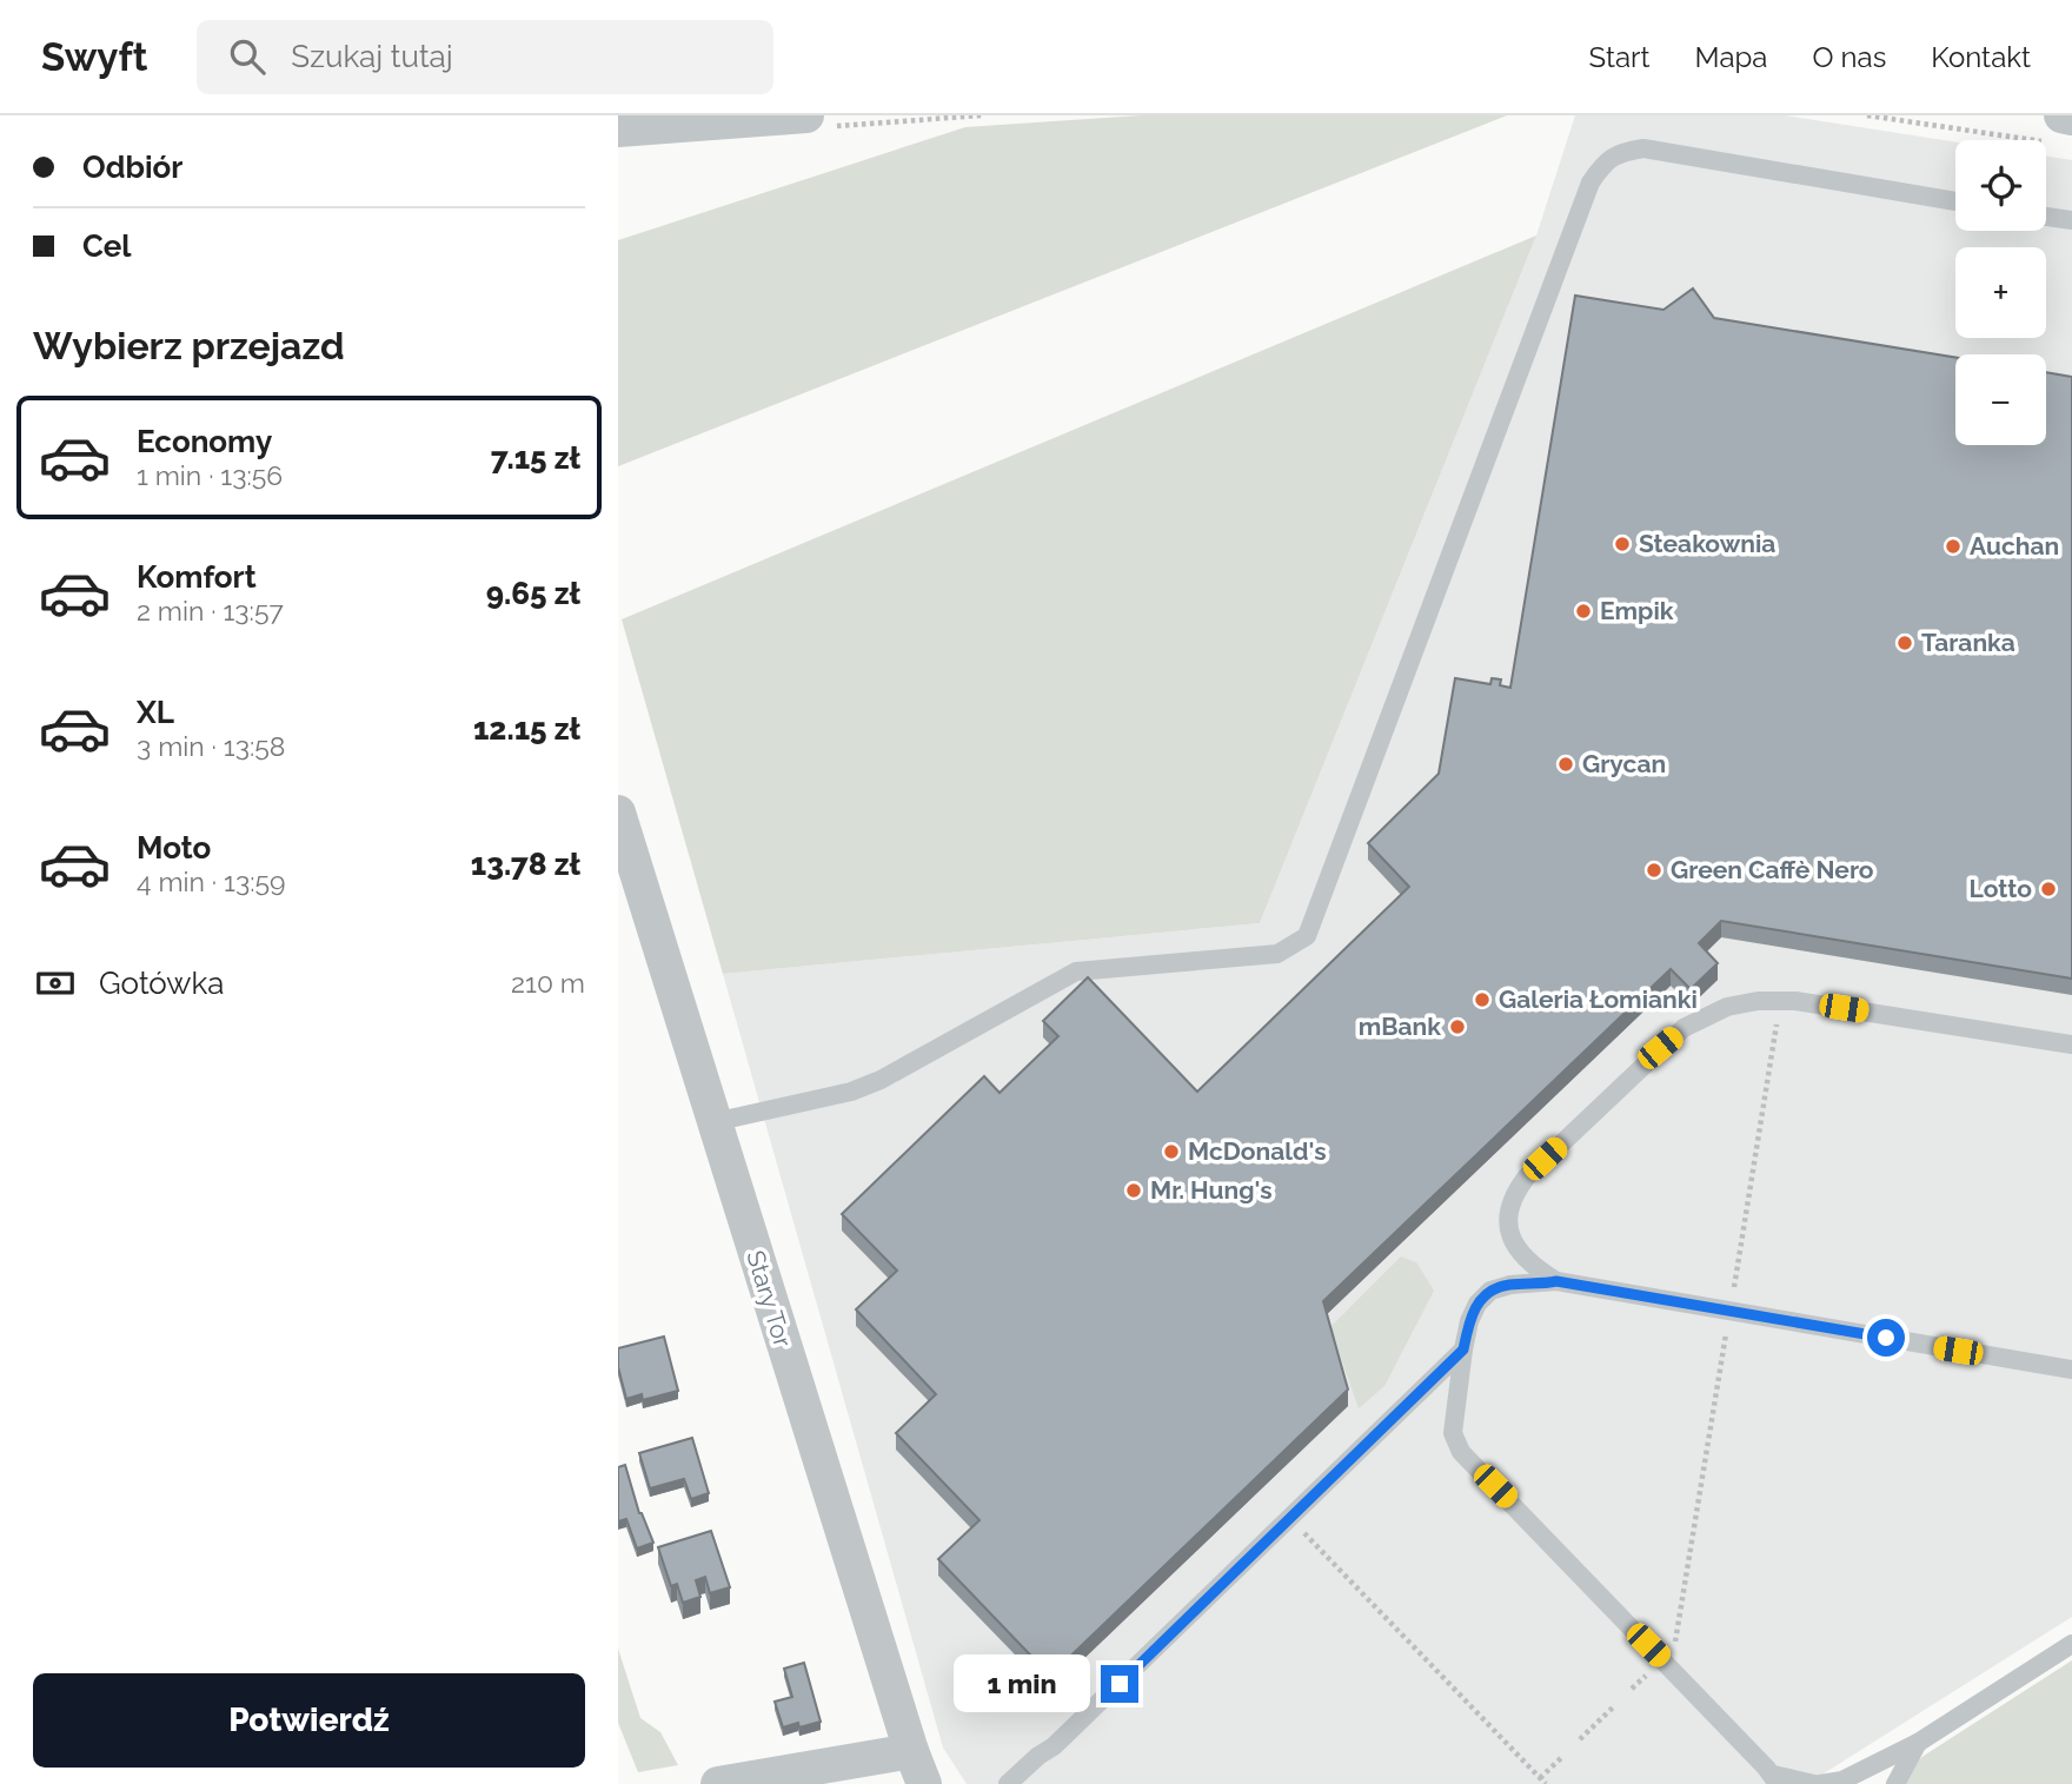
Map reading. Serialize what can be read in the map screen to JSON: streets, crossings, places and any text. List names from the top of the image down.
{
  "streets": {
    "street": ["Stary Tor"]
  },
  "places": [
    "Steakownia",
    "Auchan",
    "Empik",
    "Taranka",
    "Grycan",
    "Green Caffè Nero",
    "Lotto",
    "Galeria Łomianki",
    "mBank",
    "McDonald's",
    "Mr. Hung's"
  ],
  "page": {
    "header": "Swyft",
    "search": "Szukaj tutaj",
    "nav": [
      "Start",
      "Mapa",
      "O nas",
      "Kontakt"
    ],
    "banner": ["Odbiór", "Cel"],
    "map_buttons": ["+", "−"],
    "heading": "Wybierz przejazd",
    "list": [
      {
        "name": "Economy",
        "note": "1 min · 13:56",
        "value": "7.15 zł"
      },
      {
        "name": "Komfort",
        "note": "2 min · 13:57",
        "value": "9.65 zł"
      },
      {
        "name": "XL",
        "note": "3 min · 13:58",
        "value": "12.15 zł"
      },
      {
        "name": "Moto",
        "note": "4 min · 13:59",
        "value": "13.78 zł"
      }
    ],
    "pay": ["Gotówka", "210 m"],
    "bubble": "1 min",
    "buttons": "Potwierdź"
  }
}
